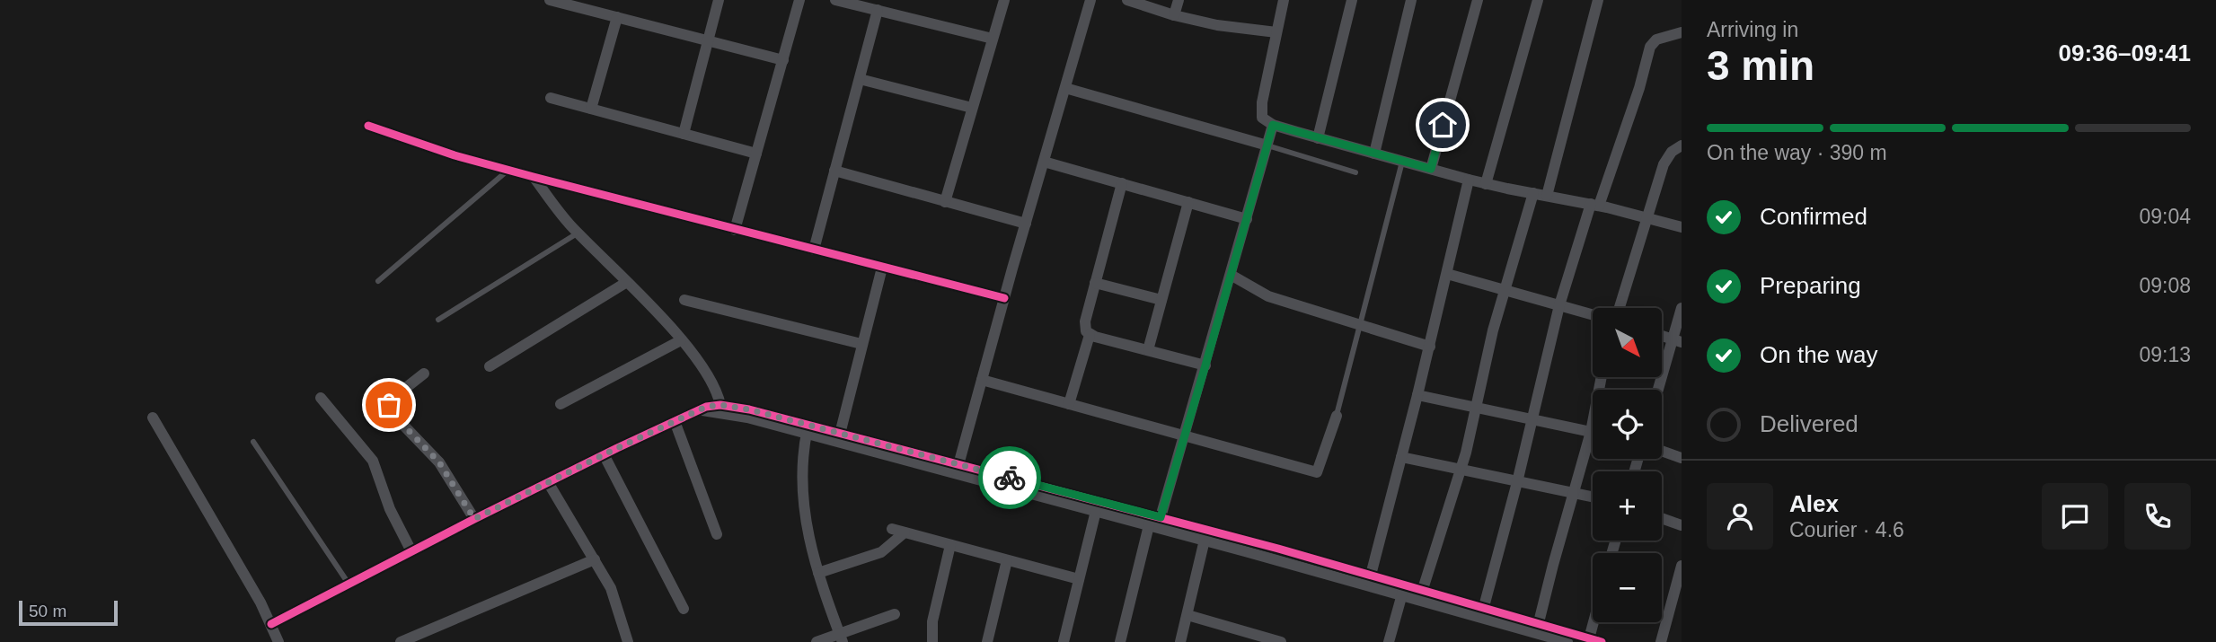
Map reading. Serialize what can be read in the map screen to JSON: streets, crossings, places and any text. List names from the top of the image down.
{
  "scale_bar": "50 m",
  "north": "bottom right",
  "page": {
    "heading": ["3 min", "Arriving in", "09:36–09:41"],
    "panel": ["Alex", "Courier · 4.6"],
    "bar": "On the way · 390 m",
    "list": [
      ["Confirmed", "09:04"],
      ["Preparing", "09:08"],
      ["On the way", "09:13"],
      "Delivered"
    ],
    "map_buttons": ["+", "−"],
    "scale": "50 m"
  }
}
